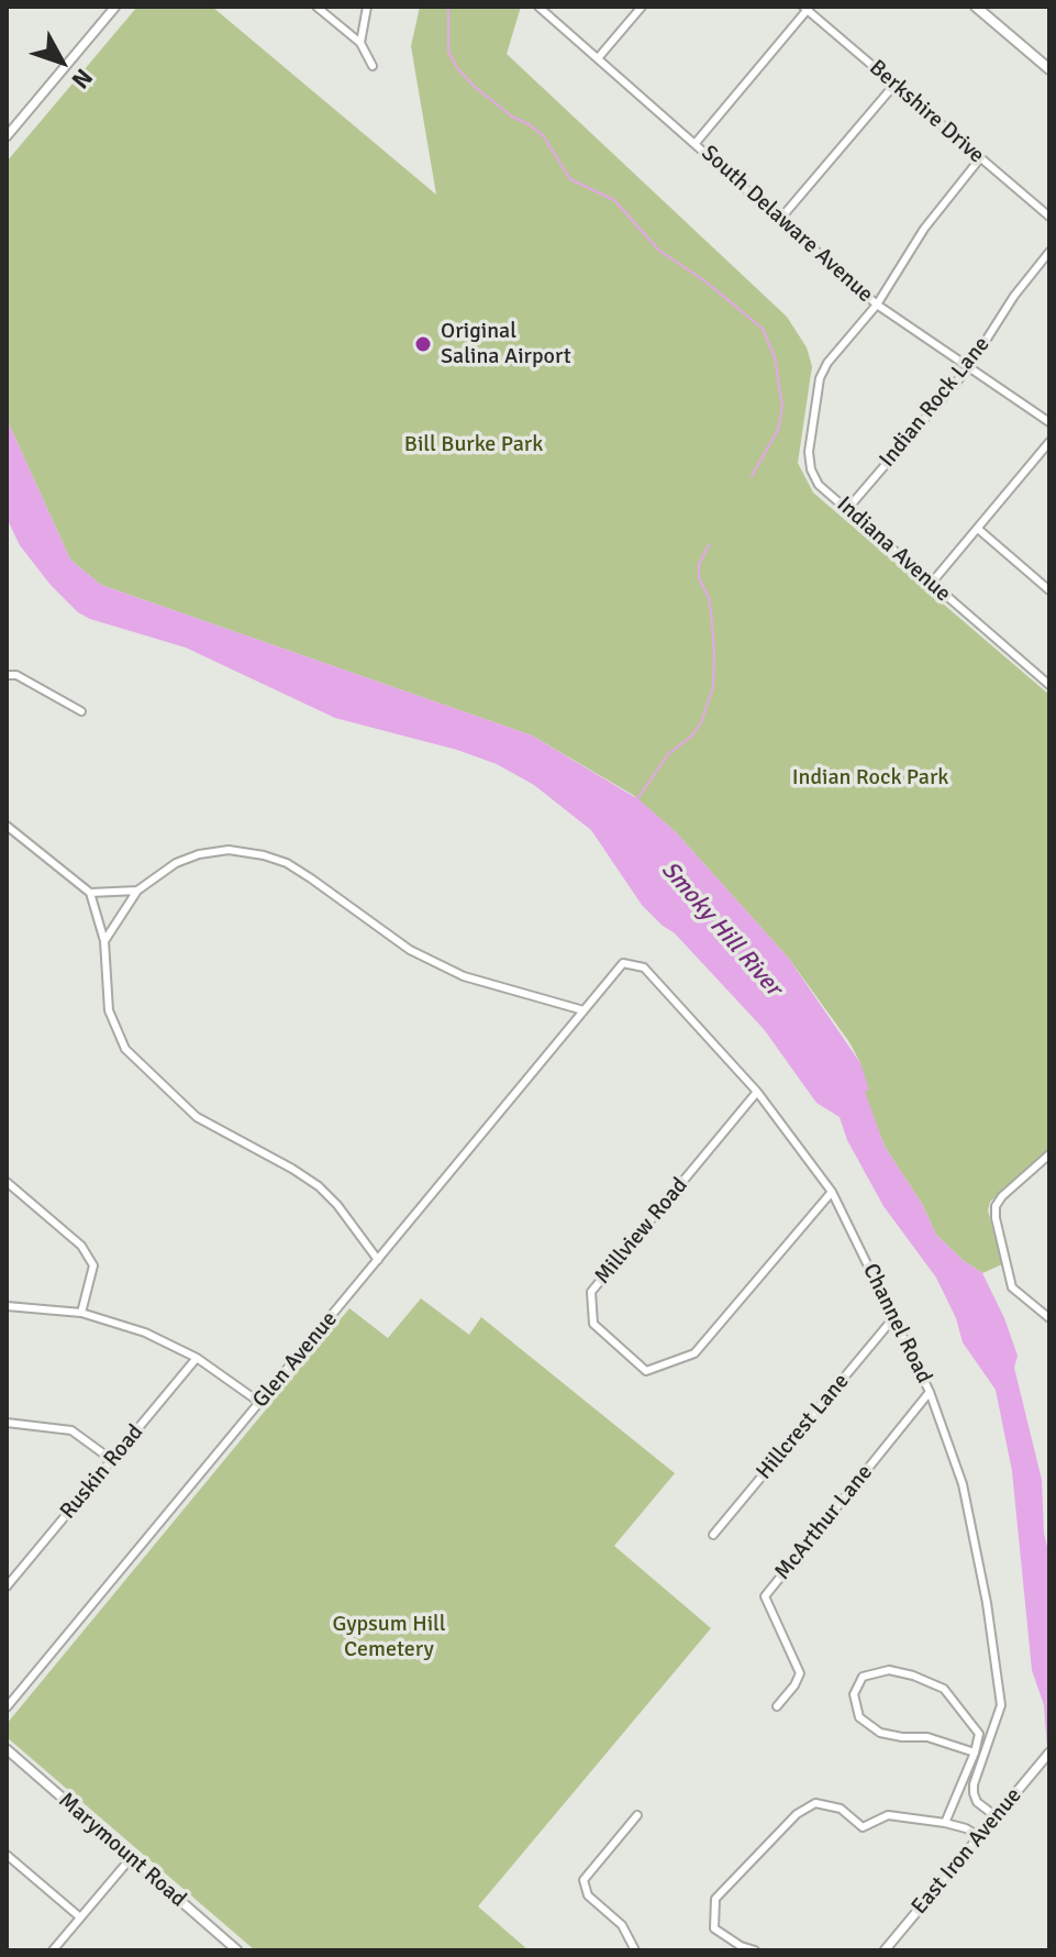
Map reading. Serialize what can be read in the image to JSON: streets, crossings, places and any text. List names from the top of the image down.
{
  "streets": {
    "street": [
      "Berkshire Drive",
      "South Delaware Avenue",
      "Indian Rock Lane",
      "Indiana Avenue",
      "Millview Road",
      "Channel Road",
      "Glen Avenue",
      "Hillcrest Lane",
      "Ruskin Road",
      "McArthur Lane",
      "Marymount Road",
      "East Iron Avenue"
    ]
  },
  "crossings": [
    ["South Delaware Avenue", "Indian Rock Lane"],
    ["South Delaware Avenue", "Indiana Avenue"],
    ["Indian Rock Lane", "Indiana Avenue"],
    ["Millview Road", "Channel Road"],
    ["Channel Road", "Glen Avenue"],
    ["Channel Road", "Hillcrest Lane"],
    ["Channel Road", "McArthur Lane"],
    ["Channel Road", "East Iron Avenue"]
  ],
  "water": ["Smoky Hill River"],
  "parks": ["Bill Burke Park", "Indian Rock Park", "Gypsum Hill Cemetery"],
  "places": ["Original Salina Airport"],
  "north": "bottom right"
}
